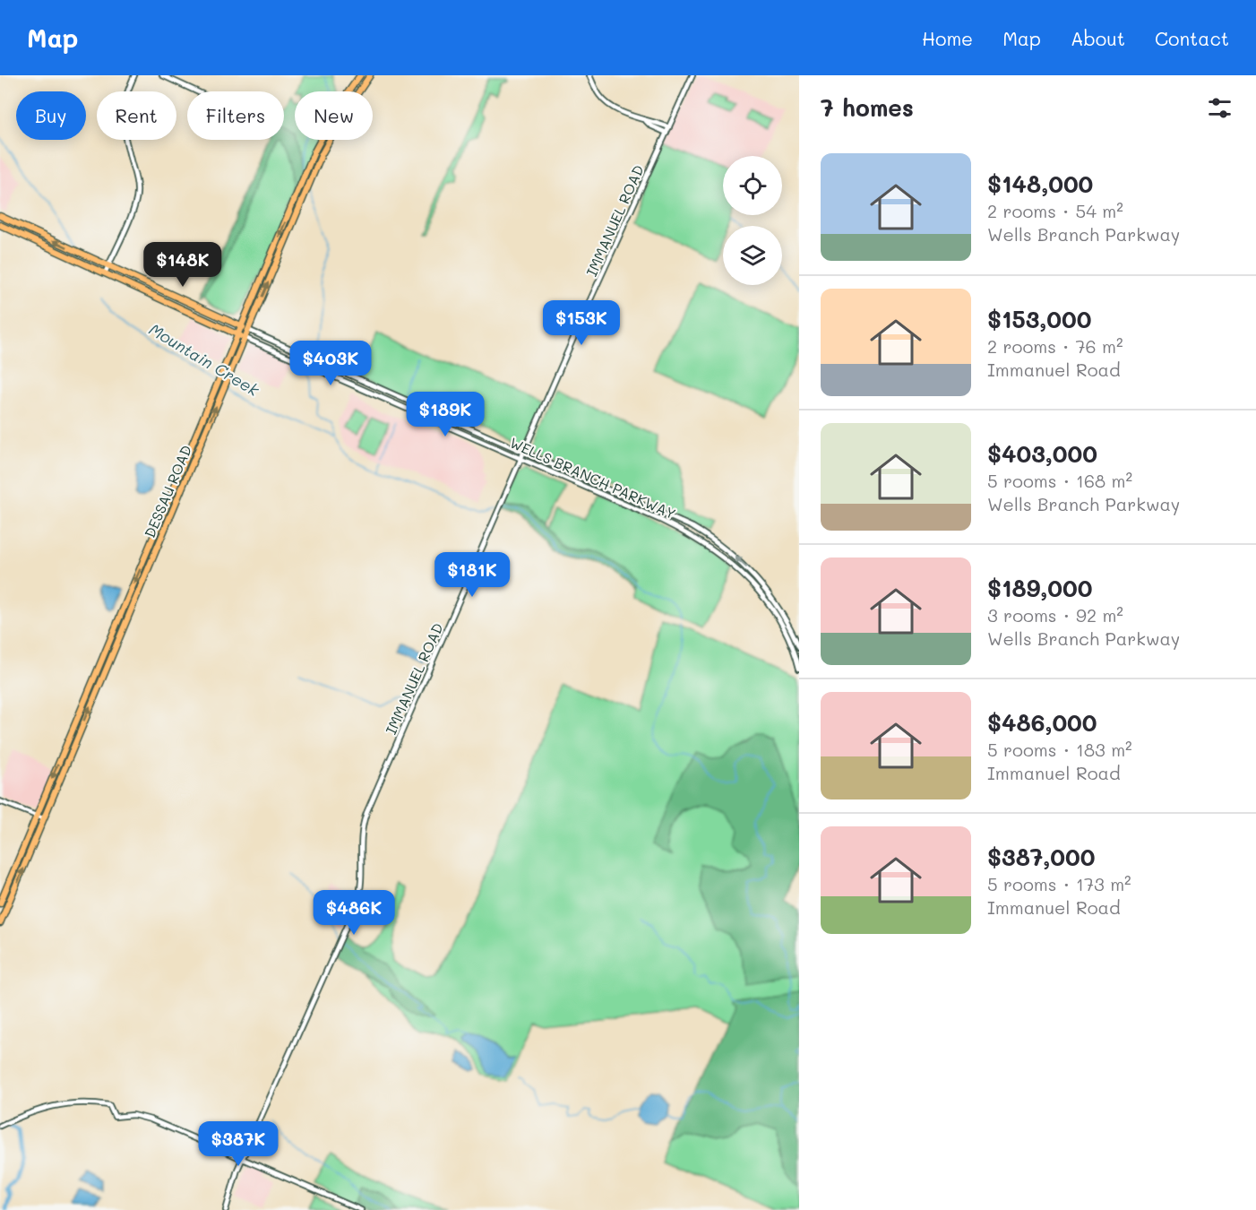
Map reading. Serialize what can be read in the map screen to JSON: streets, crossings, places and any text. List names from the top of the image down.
{
  "streets": {
    "main road": ["WELLS BRANCH PARKWAY", "DESSAU ROAD"],
    "street": ["IMMANUEL ROAD"]
  },
  "crossings": [
    ["IMMANUEL ROAD", "WELLS BRANCH PARKWAY"],
    ["WELLS BRANCH PARKWAY", "DESSAU ROAD"]
  ],
  "water": ["Mountain Creek"],
  "page": {
    "header": "Map",
    "nav": [
      "Home",
      "Map",
      "About",
      "Contact"
    ],
    "heading": "7 homes",
    "chip": [
      "Buy",
      "Rent",
      "Filters",
      "New"
    ],
    "list": [
      {
        "name": "$148,000",
        "note": "2 rooms · 54 m² · Wells Branch Parkway"
      },
      {
        "name": "$153,000",
        "note": "2 rooms · 76 m² · Immanuel Road"
      },
      {
        "name": "$403,000",
        "note": "5 rooms · 168 m² · Wells Branch Parkway"
      },
      {
        "name": "$189,000",
        "note": "3 rooms · 92 m² · Wells Branch Parkway"
      },
      {
        "name": "$486,000",
        "note": "5 rooms · 183 m² · Immanuel Road"
      },
      {
        "name": "$387,000",
        "note": "5 rooms · 173 m² · Immanuel Road"
      }
    ],
    "price": [
      "$148K",
      "$153K",
      "$403K",
      "$189K",
      "$181K",
      "$486K",
      "$387K"
    ]
  }
}
